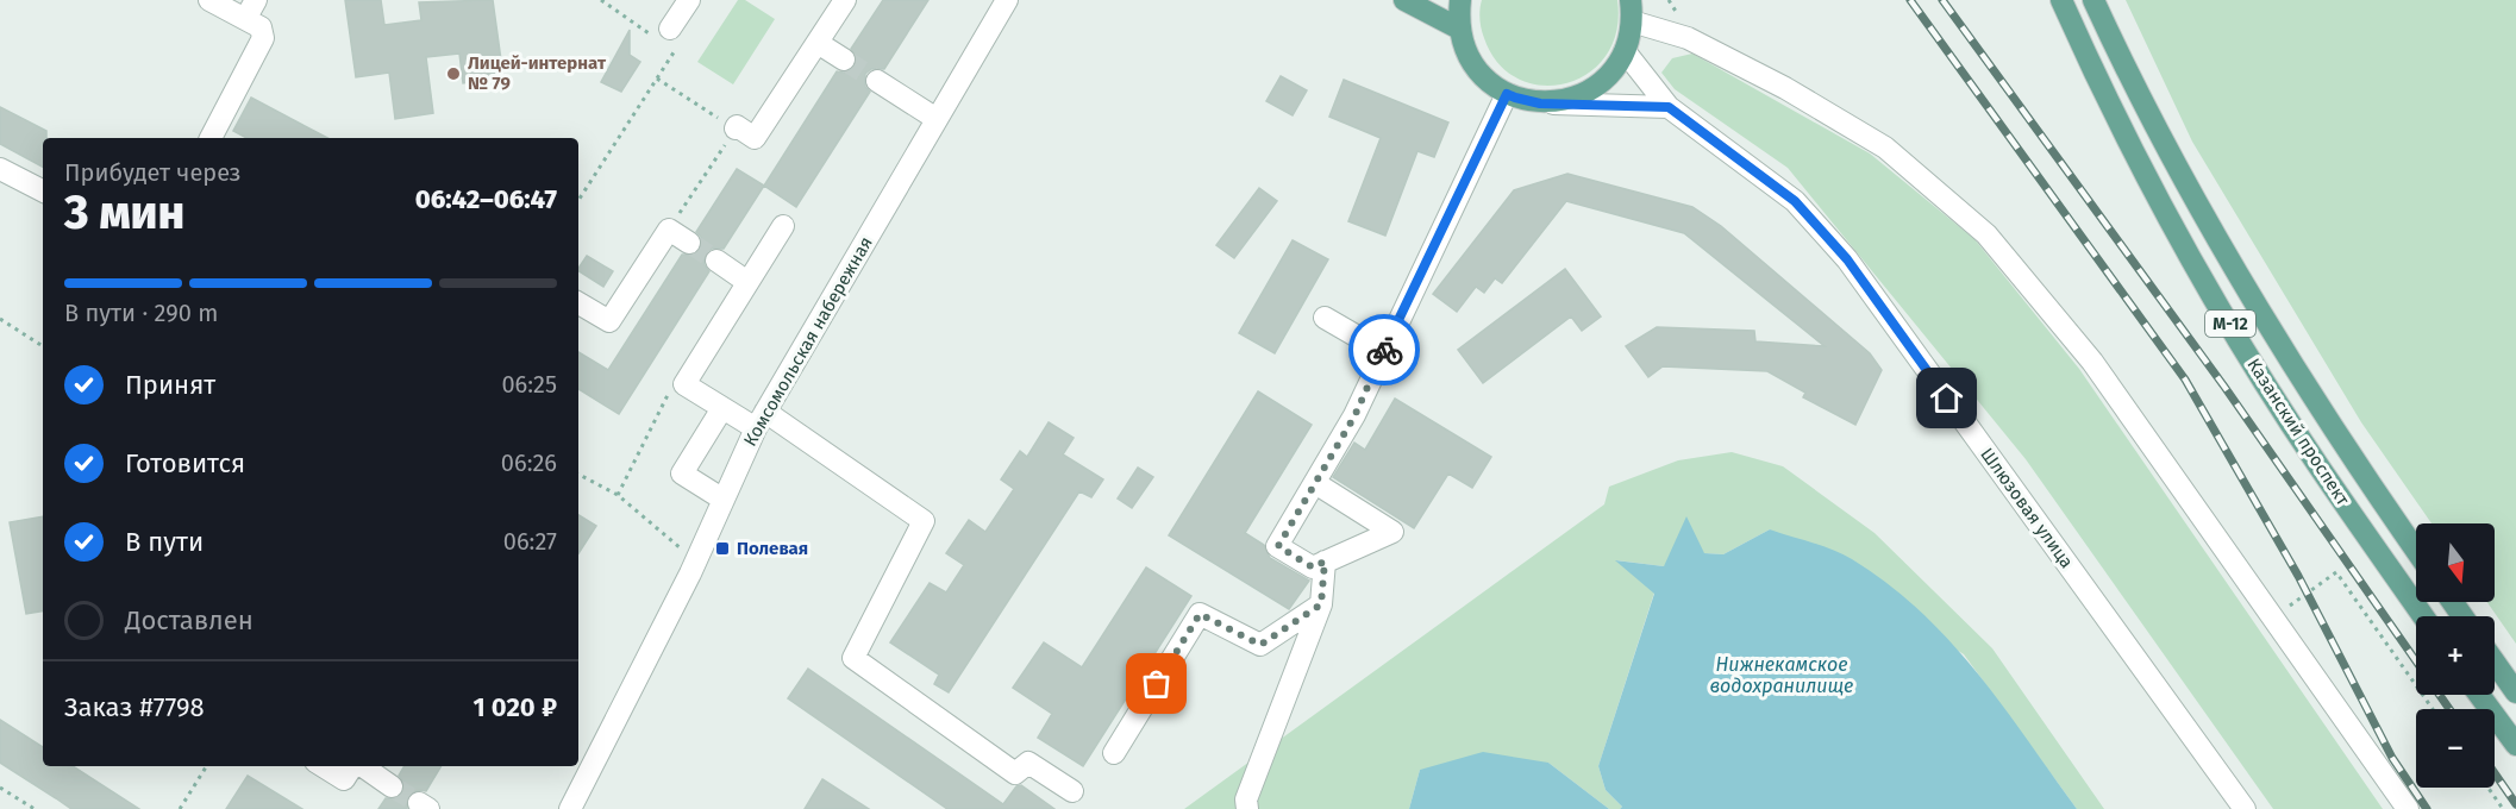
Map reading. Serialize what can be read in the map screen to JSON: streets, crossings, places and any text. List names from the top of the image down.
{
  "streets": {
    "main road": ["М-12", "Казанский проспект"],
    "street": ["Комсомольская набережная", "Шлюзовая улица"]
  },
  "water": ["Нижнекамское водохранилище"],
  "places": {
    "other": ["Лицей-интернат № 79"],
    "transit": ["Полевая"]
  },
  "north": "bottom",
  "page": {
    "heading": ["3 мин", "Прибудет через", "06:42–06:47"],
    "panel": ["Заказ #7798", "1 020 ₽"],
    "bar": "В пути · 290 m",
    "list": [
      ["Принят", "06:25"],
      ["Готовится", "06:26"],
      ["В пути", "06:27"],
      "Доставлен"
    ],
    "map_buttons": ["+", "−"]
  }
}
